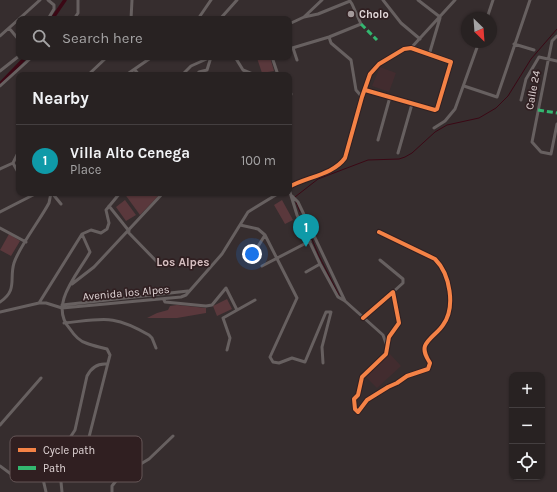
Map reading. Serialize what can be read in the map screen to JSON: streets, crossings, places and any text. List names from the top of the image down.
{
  "streets": {
    "street": ["Calle 24", "Avenida los Alpes"]
  },
  "districts": ["Los Alpes"],
  "places": ["Cholo"],
  "legend": ["Cycle path", "Path"],
  "north": "bottom right",
  "page": {
    "search": "Search here",
    "heading": "Nearby",
    "list": [
      {
        "mark": "1",
        "name": "Villa Alto Cenega",
        "note": "Place",
        "value": "100 m"
      }
    ],
    "pins": "1",
    "map_buttons": ["+", "−"]
  }
}
